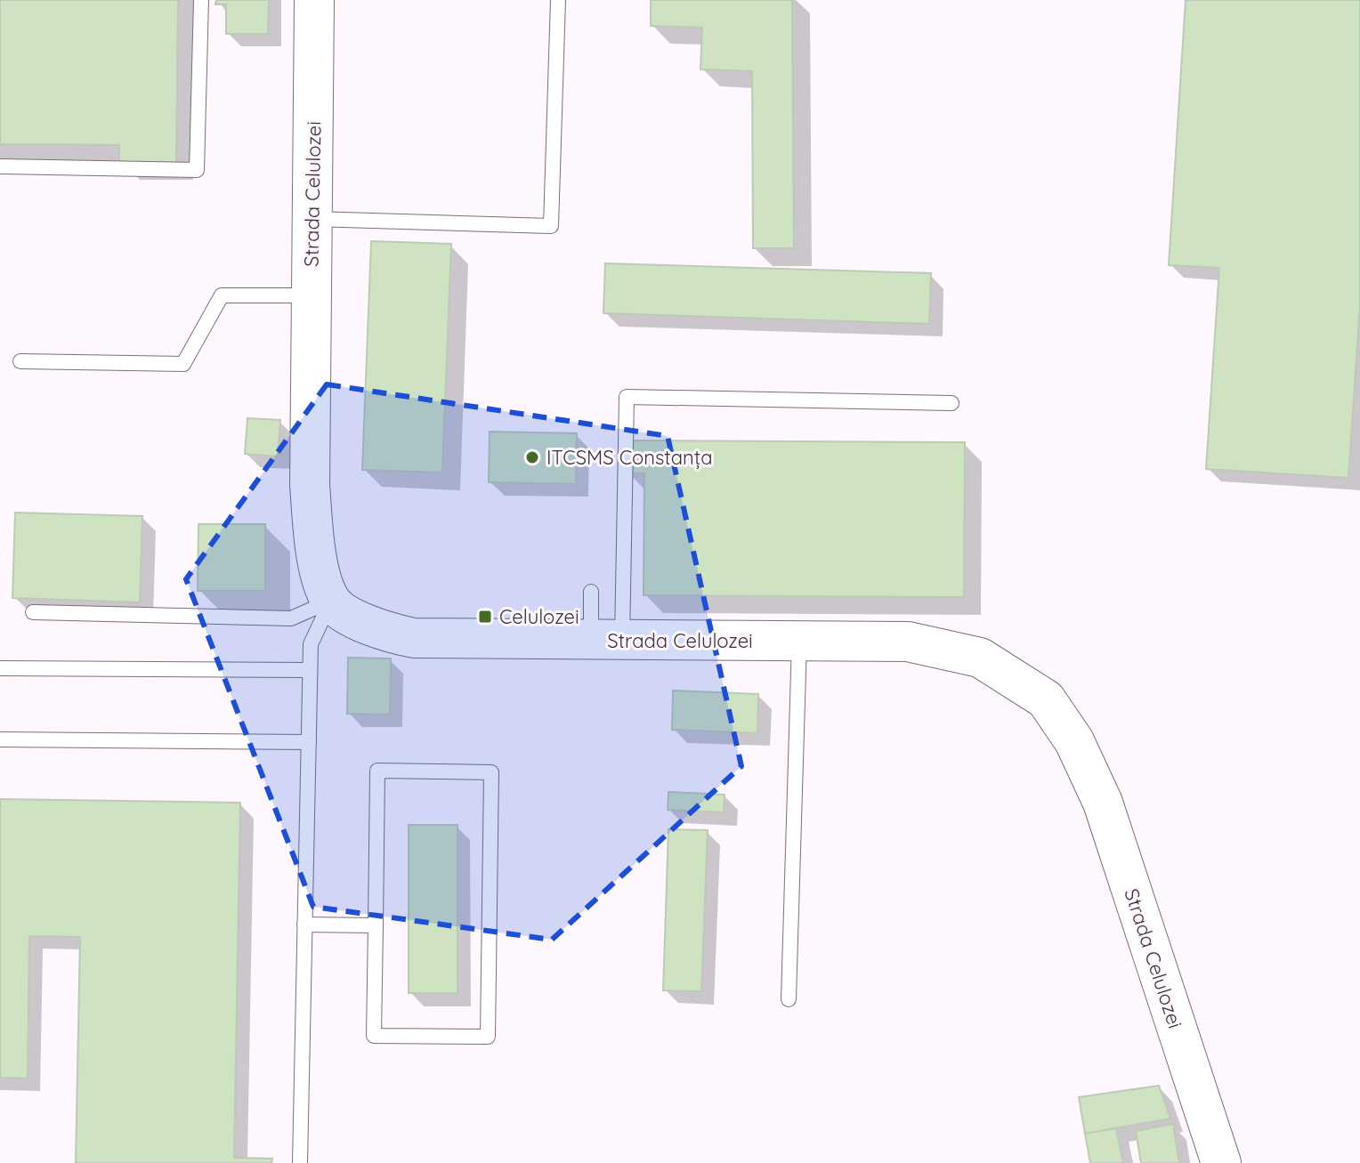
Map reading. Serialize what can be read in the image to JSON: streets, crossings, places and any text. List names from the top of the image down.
{
  "streets": {
    "street": ["Strada Celulozei"]
  },
  "places": {
    "other": ["ITCSMS Constanța"],
    "transit": ["Celulozei"]
  }
}
